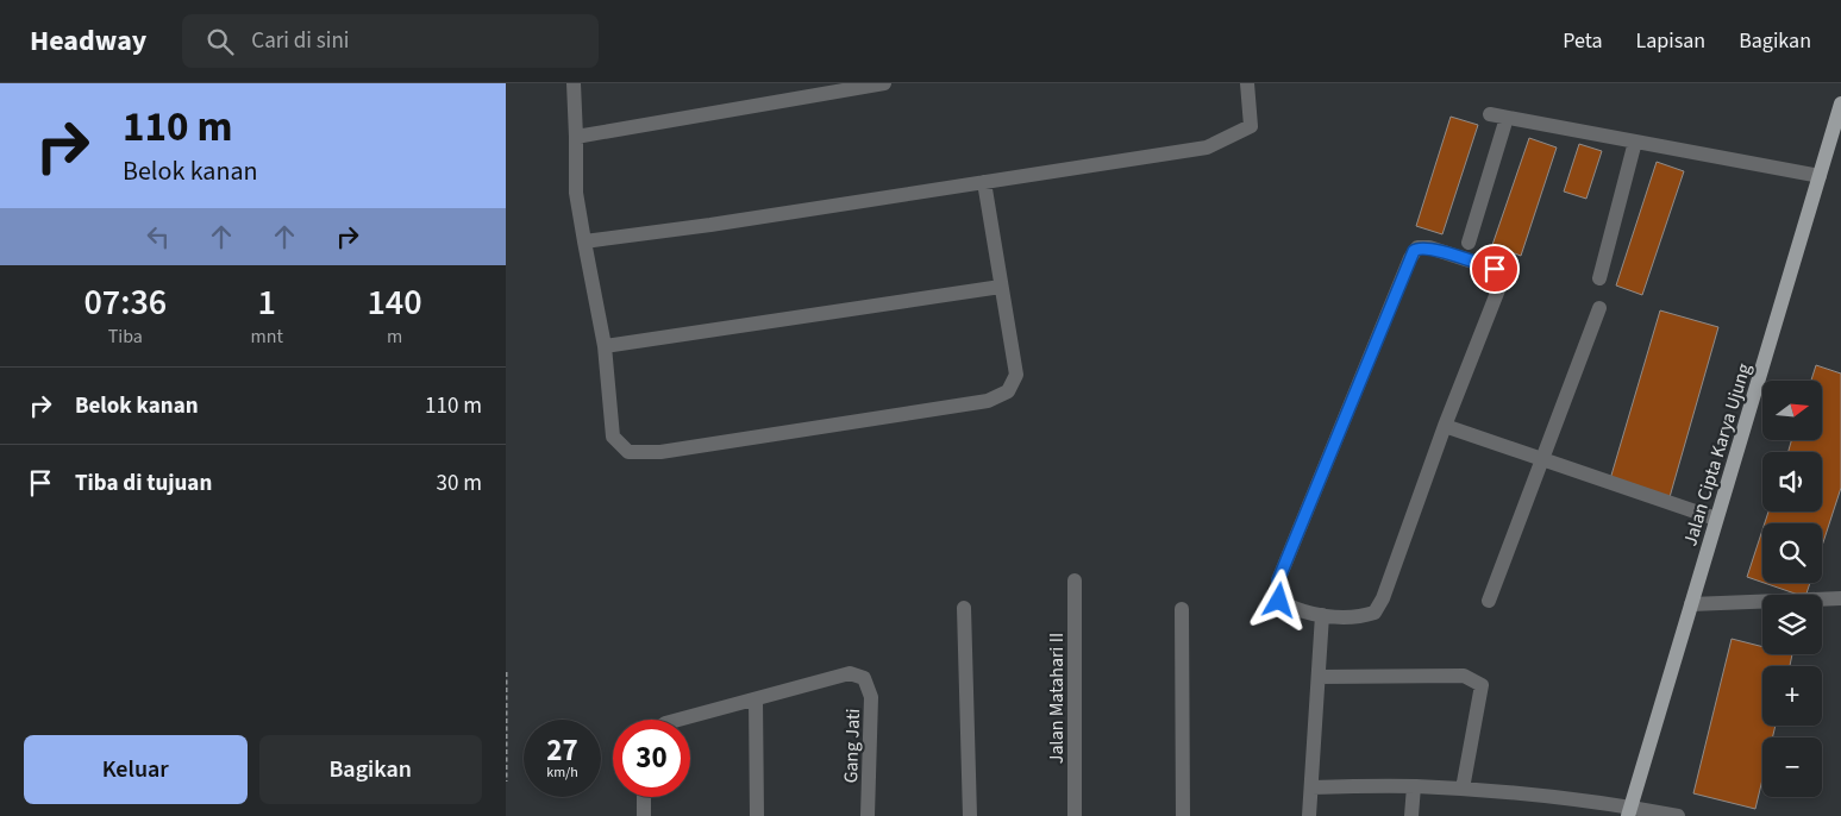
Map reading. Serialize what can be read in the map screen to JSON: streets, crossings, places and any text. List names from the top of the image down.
{
  "streets": {
    "main road": ["Jalan Cipta Karya Ujung"],
    "street": ["Jalan Matahari II", "Gang Jati"]
  },
  "north": "right",
  "page": {
    "header": "Headway",
    "search": "Cari di sini",
    "nav": ["Peta", "Lapisan", "Bagikan"],
    "turn": ["110 m", "Belok kanan"],
    "eta": [
      "07:36",
      "Tiba",
      "1",
      "mnt",
      "140",
      "m"
    ],
    "list": [
      {
        "name": "Belok kanan",
        "value": "110 m"
      },
      {
        "name": "Tiba di tujuan",
        "value": "30 m"
      }
    ],
    "map_buttons": ["+", "−"],
    "speed": "27 km/h",
    "limit": "30",
    "buttons": ["Keluar", "Bagikan"]
  }
}
